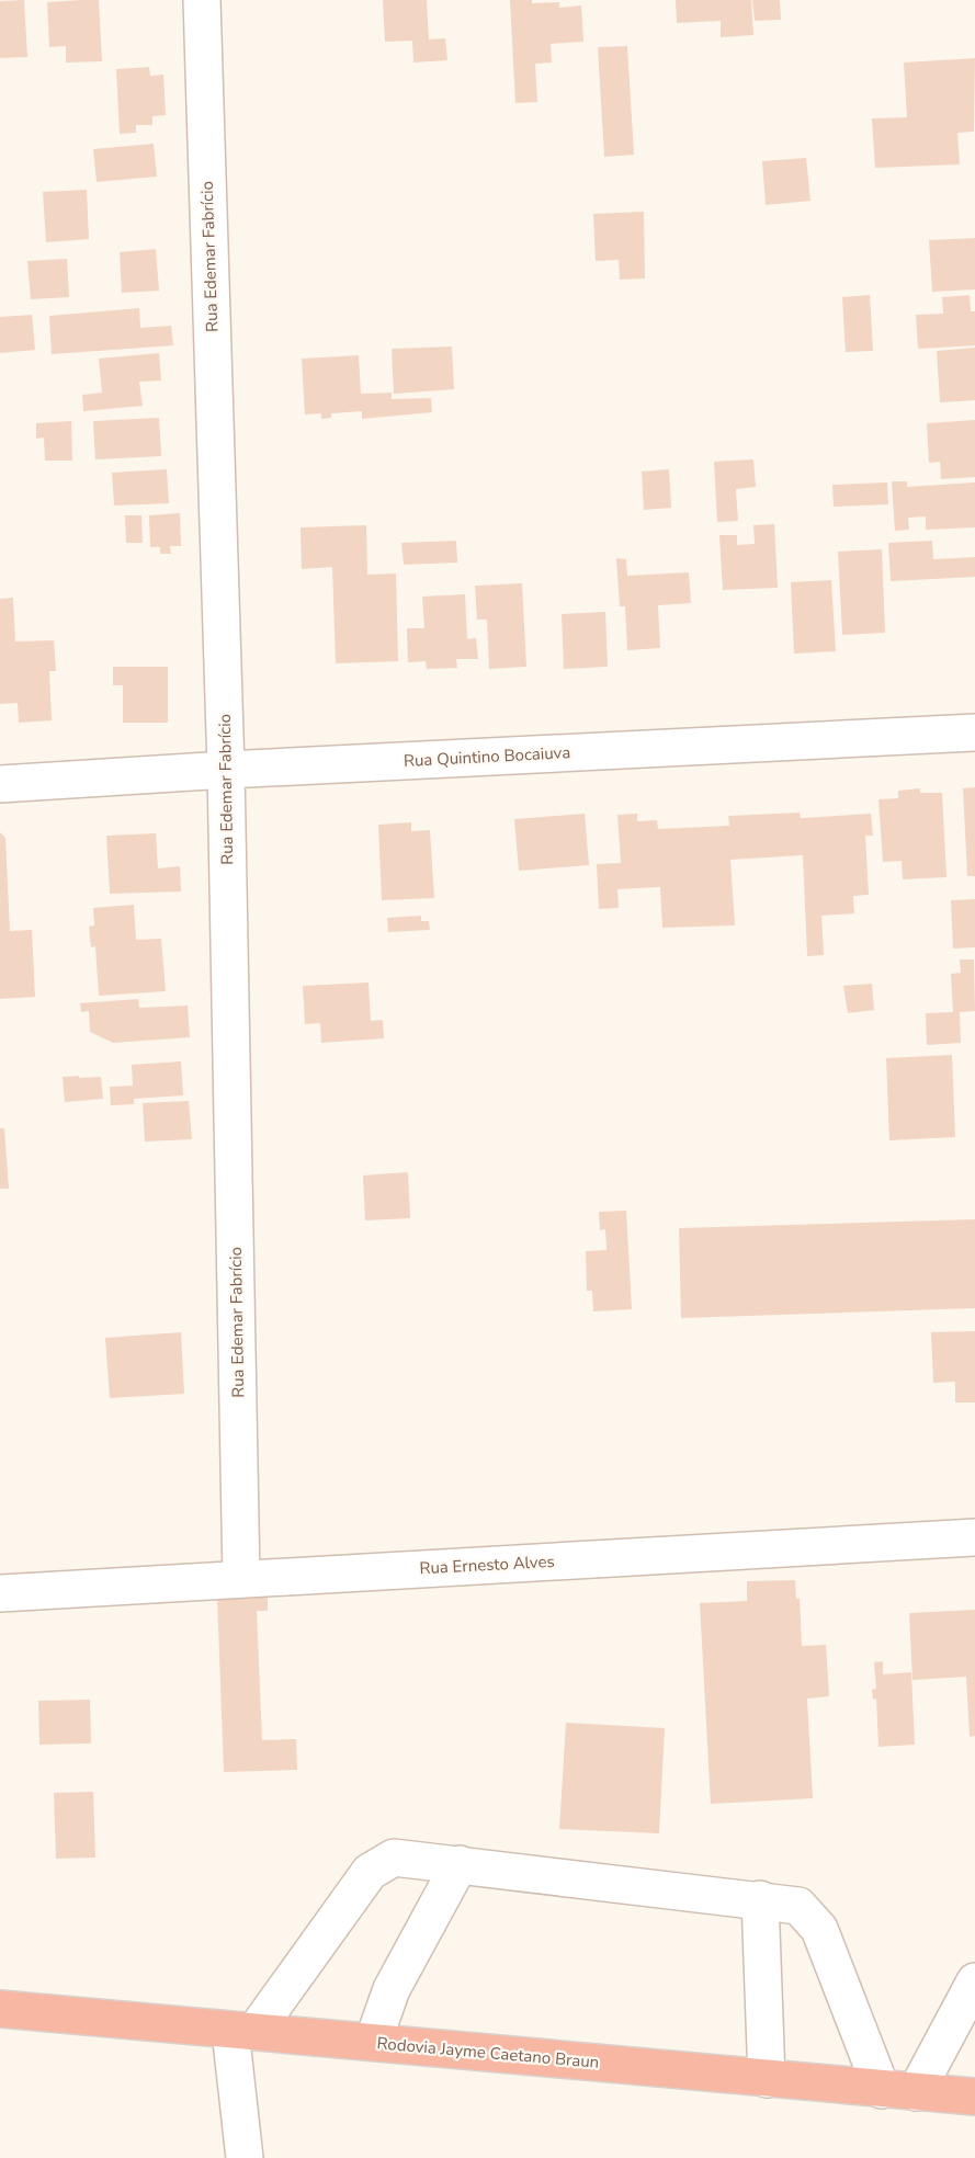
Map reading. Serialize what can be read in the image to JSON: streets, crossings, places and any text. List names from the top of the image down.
{
  "streets": {
    "highway": ["Rodovia Jayme Caetano Braun"],
    "street": ["Rua Edemar Fabrício", "Rua Quintino Bocaiuva", "Rua Ernesto Alves"]
  },
  "crossings": [
    ["Rua Edemar Fabrício", "Rua Quintino Bocaiuva"],
    ["Rua Edemar Fabrício", "Rua Ernesto Alves"]
  ]
}
